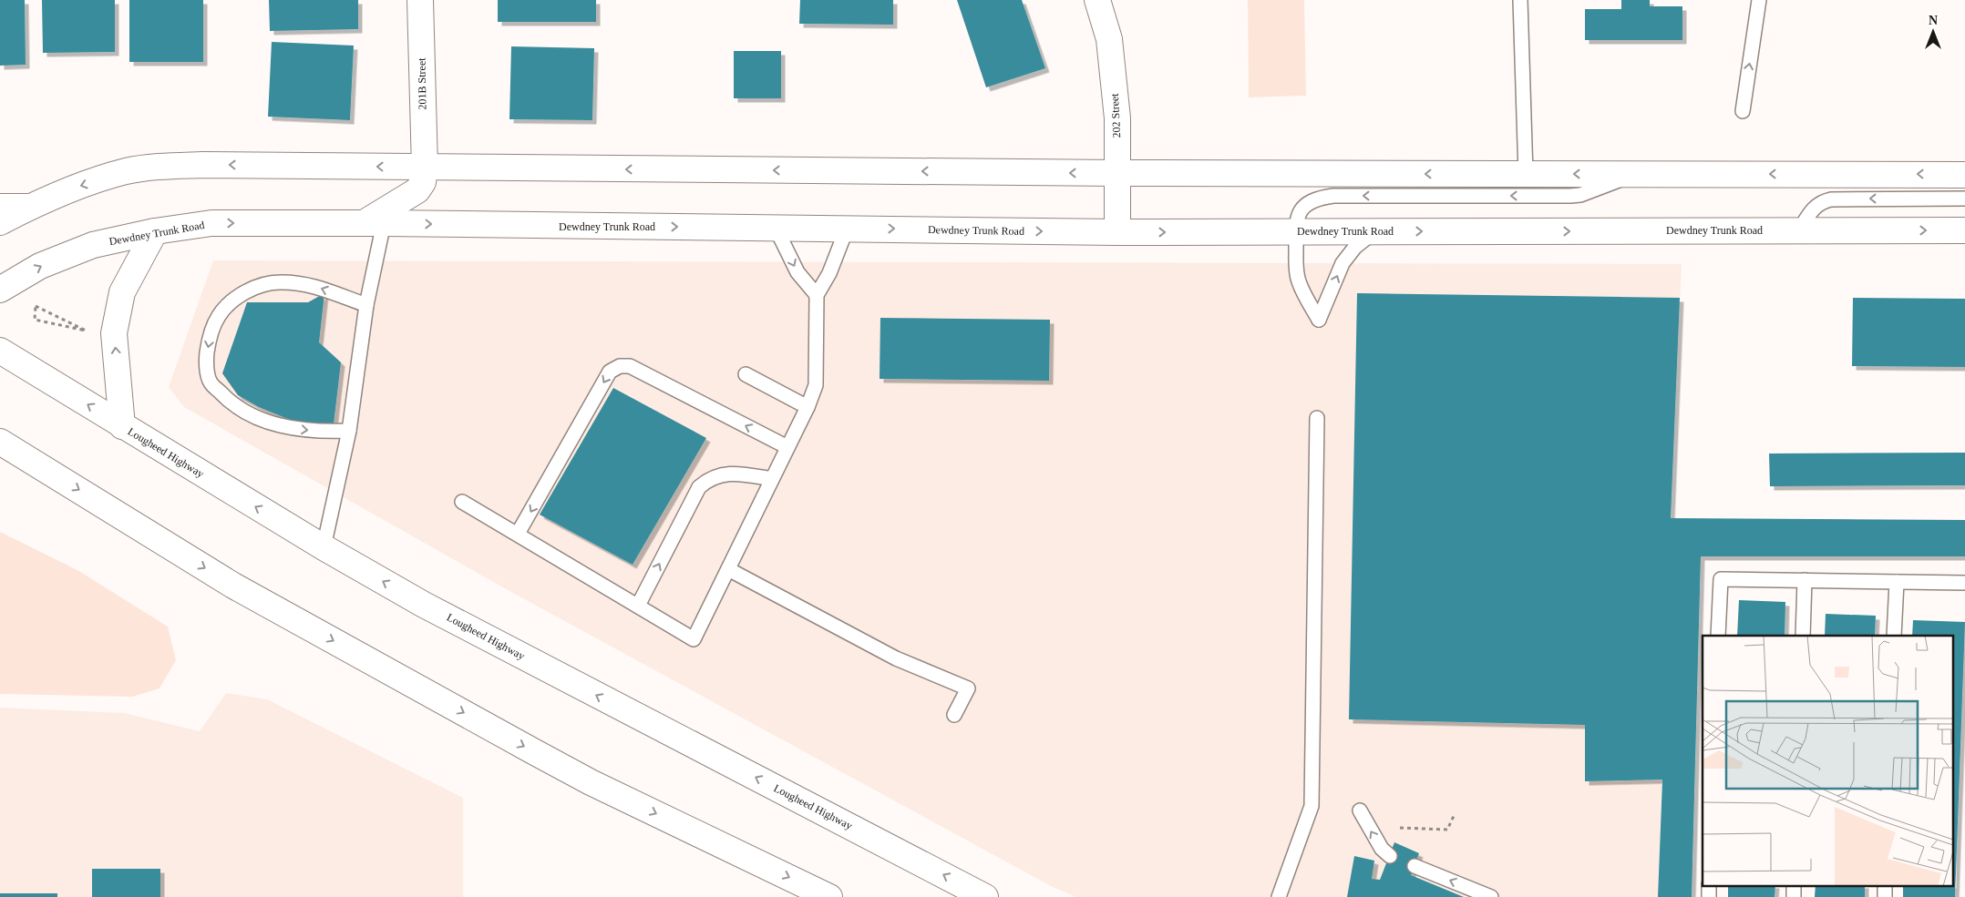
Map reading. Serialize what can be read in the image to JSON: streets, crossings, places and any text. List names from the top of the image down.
{
  "streets": {
    "main road": [
      "201B Street",
      "202 Street",
      "Dewdney Trunk Road",
      "Lougheed Highway"
    ]
  },
  "crossings": [
    ["201B Street", "Dewdney Trunk Road"],
    ["202 Street", "Dewdney Trunk Road"]
  ],
  "north": "top"
}
